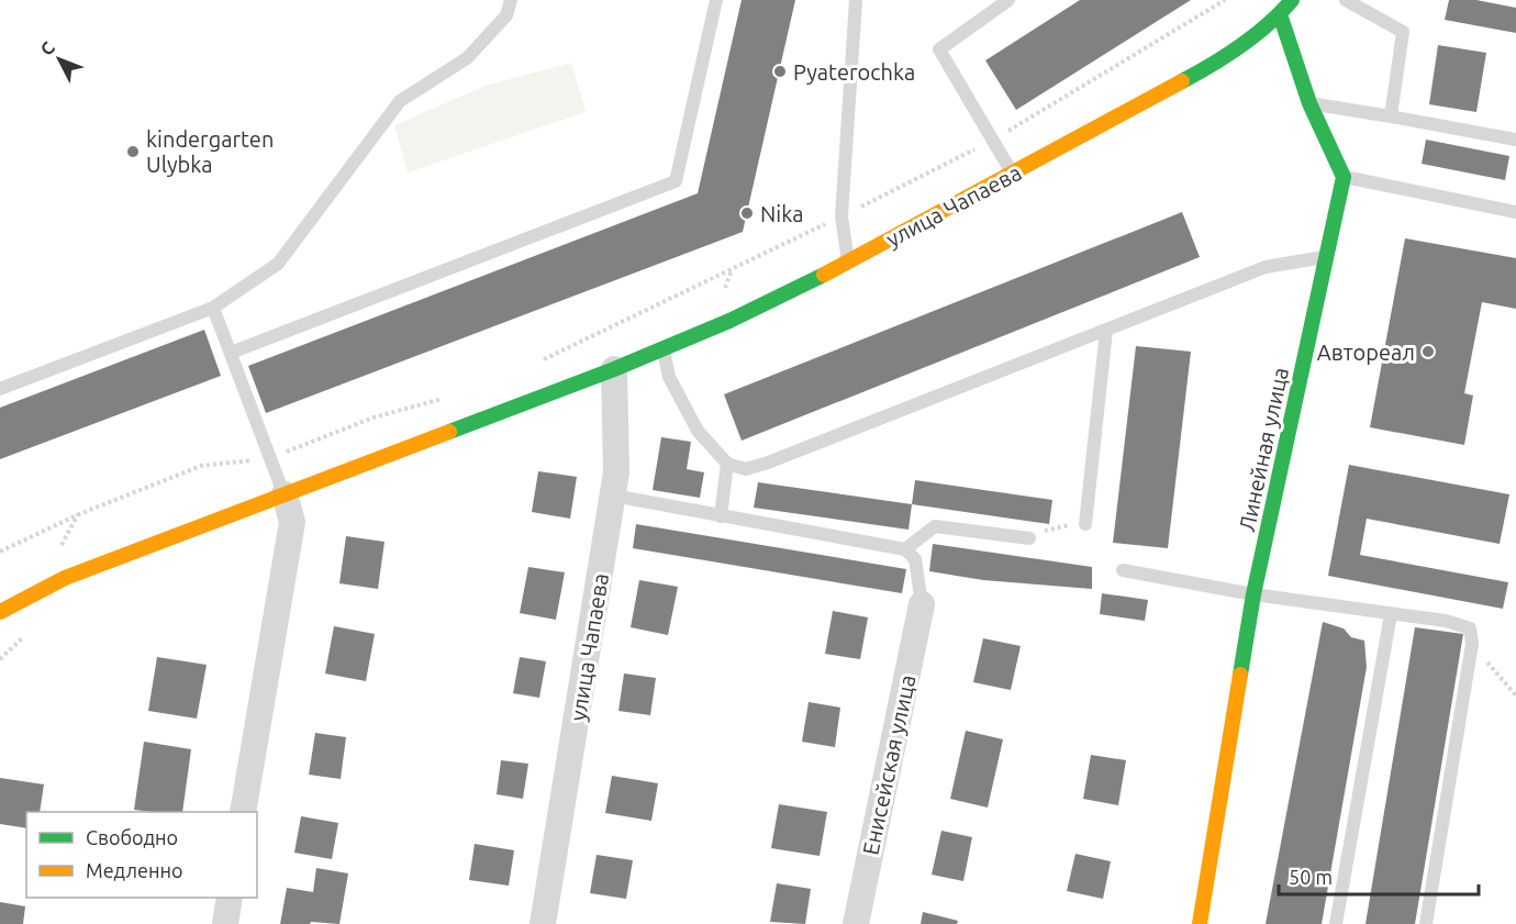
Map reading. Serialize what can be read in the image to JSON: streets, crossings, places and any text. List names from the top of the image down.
{
  "streets": {
    "main road": ["улица Чапаева", "Линейная улица"],
    "street": ["Енисейская улица"]
  },
  "places": [
    "Pyaterochka",
    "kindergarten Ulybka",
    "Nika",
    "Автореал"
  ],
  "legend": ["Свободно", "Медленно"],
  "scale_bar": "50 m",
  "north": "top left"
}
